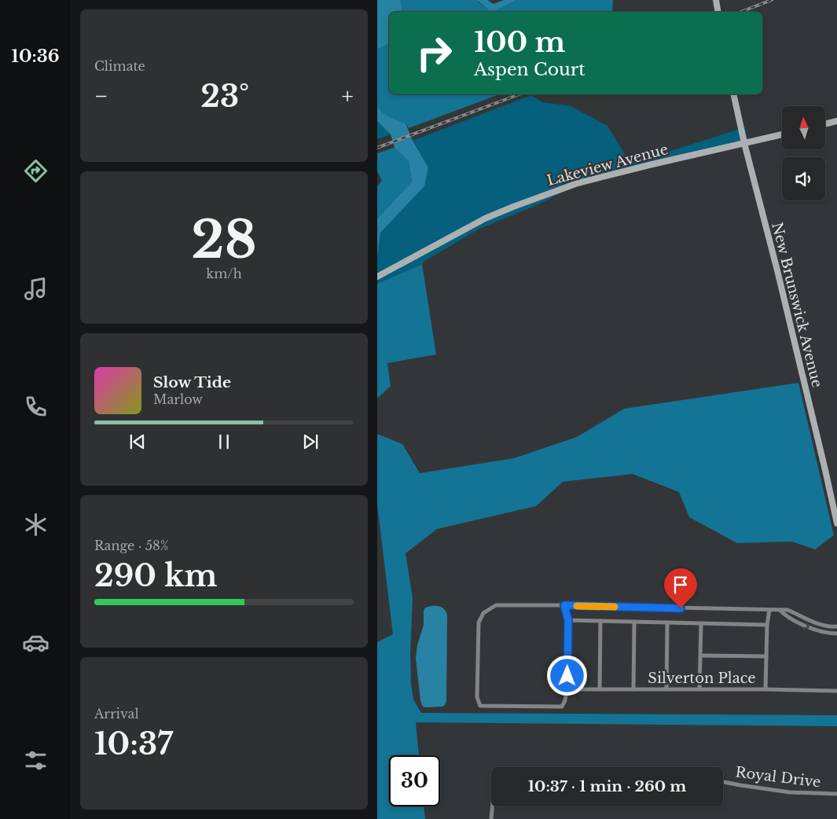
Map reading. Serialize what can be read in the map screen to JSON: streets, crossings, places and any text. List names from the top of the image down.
{
  "streets": {
    "street": [
      "Lakeview Avenue",
      "New Brunswick Avenue",
      "Silverton Place",
      "Royal Drive"
    ]
  },
  "crossings": [
    ["Lakeview Avenue", "New Brunswick Avenue"]
  ],
  "north": "top",
  "page": {
    "tabs": "10:36",
    "tile": [
      "Climate",
      ["28", "km/h"],
      ["Range · 58%", "290 km"],
      ["Arrival", "10:37"]
    ],
    "turn": ["100 m", "Aspen Court"],
    "heat": ["−", "23°", "+"],
    "song": ["Slow Tide", "Marlow"],
    "limit": "30",
    "trip": "10:37 · 1 min · 260 m"
  }
}
